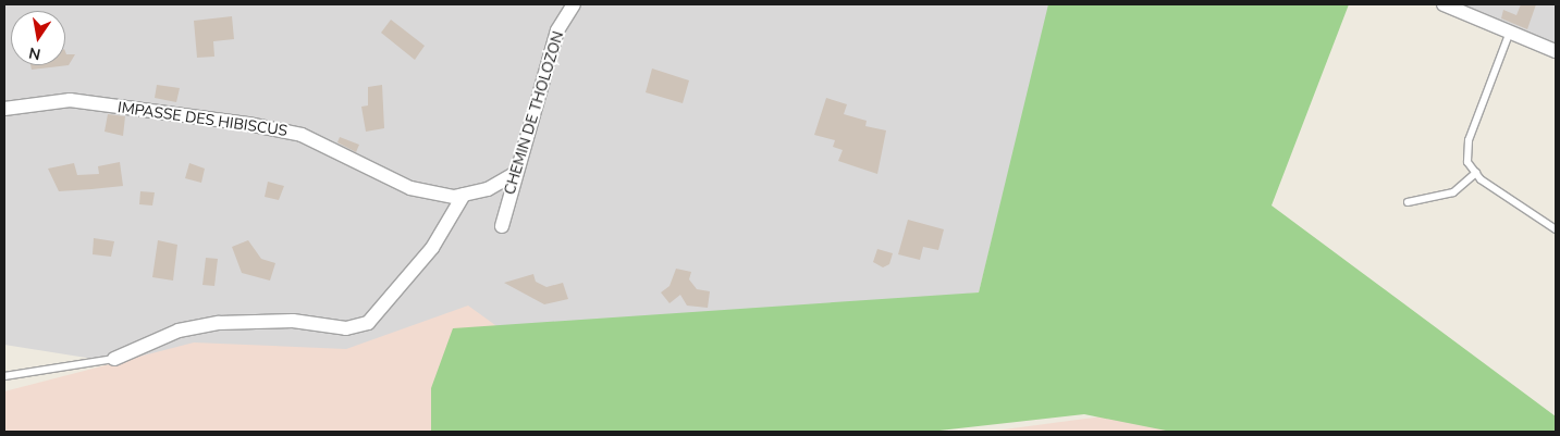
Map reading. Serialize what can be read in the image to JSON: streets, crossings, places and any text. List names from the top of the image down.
{
  "streets": {
    "street": ["CHEMIN DE THOLOZON", "IMPASSE DES HIBISCUS"]
  },
  "crossings": [
    ["CHEMIN DE THOLOZON", "IMPASSE DES HIBISCUS"]
  ],
  "north": "bottom"
}
